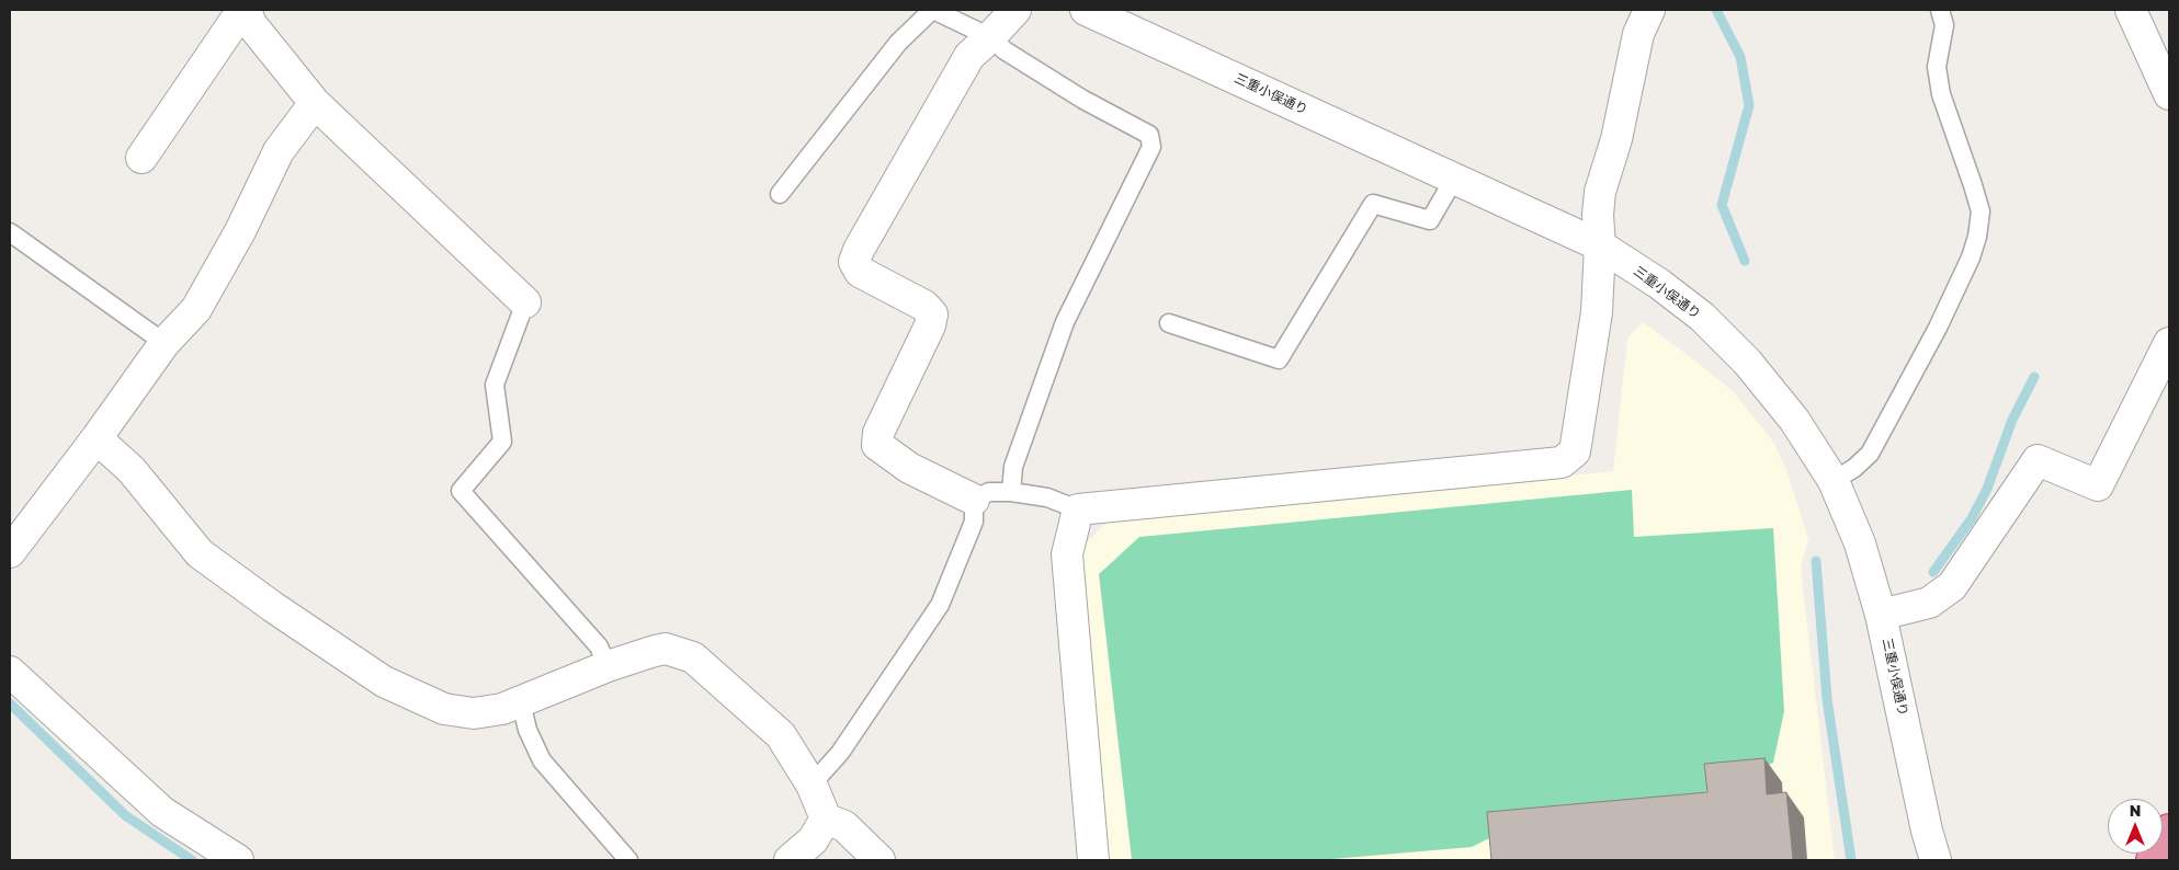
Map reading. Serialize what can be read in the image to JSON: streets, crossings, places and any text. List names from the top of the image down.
{
  "streets": {
    "street": ["三重小俣通り"]
  },
  "north": "top"
}
